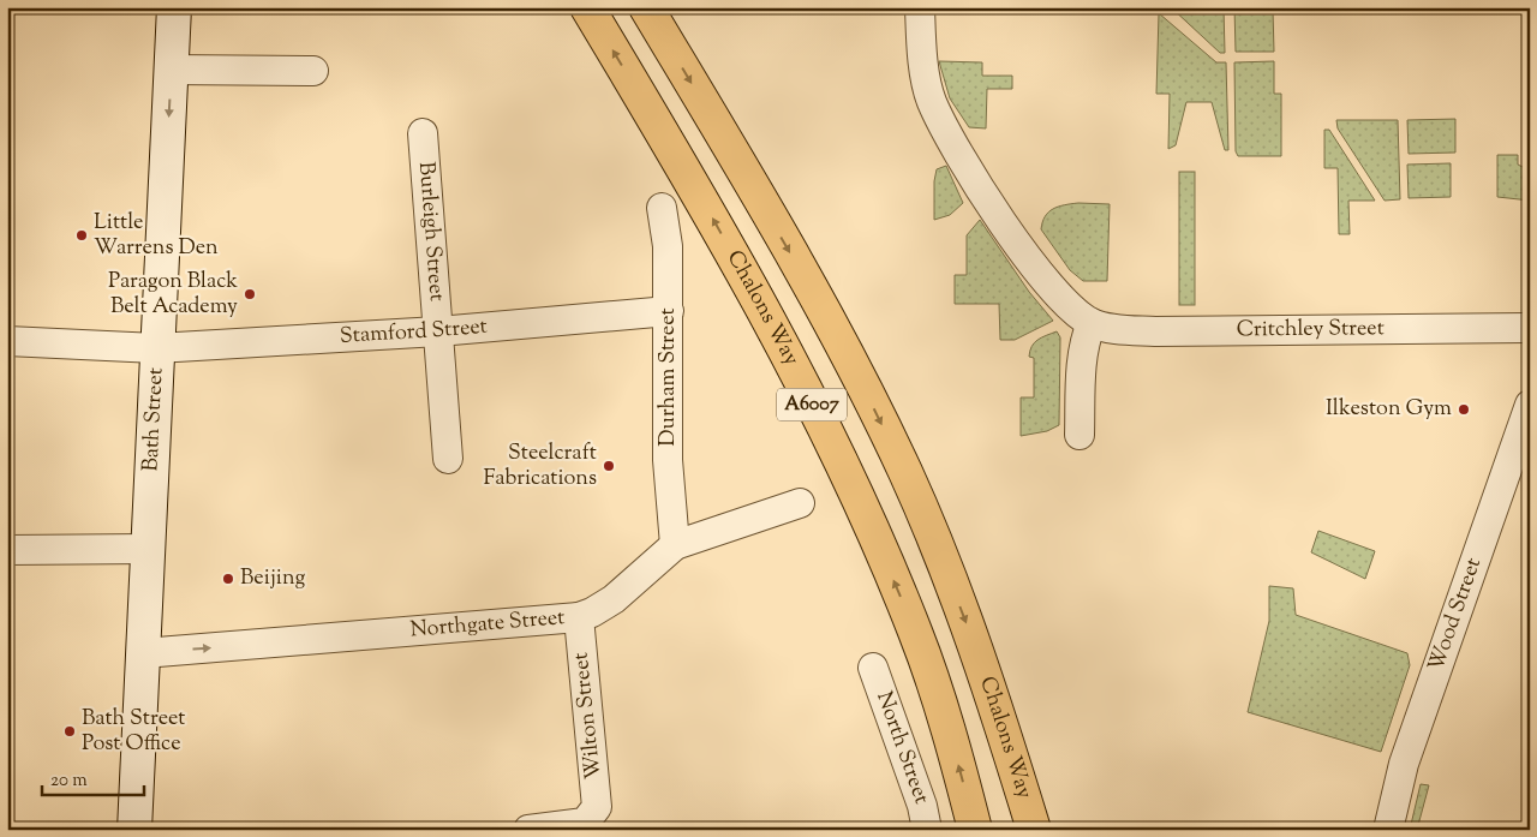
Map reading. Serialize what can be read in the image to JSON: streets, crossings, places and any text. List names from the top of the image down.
{
  "streets": {
    "main road": ["Chalons Way", "A6007"],
    "street": [
      "Burleigh Street",
      "Critchley Street",
      "Stamford Street",
      "Durham Street",
      "Bath Street",
      "Wood Street",
      "Northgate Street",
      "Wilton Street",
      "North Street"
    ]
  },
  "crossings": [
    ["Burleigh Street", "Stamford Street"],
    ["Stamford Street", "Durham Street"],
    ["Stamford Street", "Bath Street"],
    ["Durham Street", "Northgate Street"],
    ["Bath Street", "Northgate Street"],
    ["Northgate Street", "Wilton Street"]
  ],
  "one_way": ["Northgate Street"],
  "places": [
    "Little Warrens Den",
    "Paragon Black Belt Academy",
    "Ilkeston Gym",
    "Steelcraft Fabrications",
    "Beijing",
    "Bath Street Post Office"
  ],
  "scale_bar": "20 m"
}
